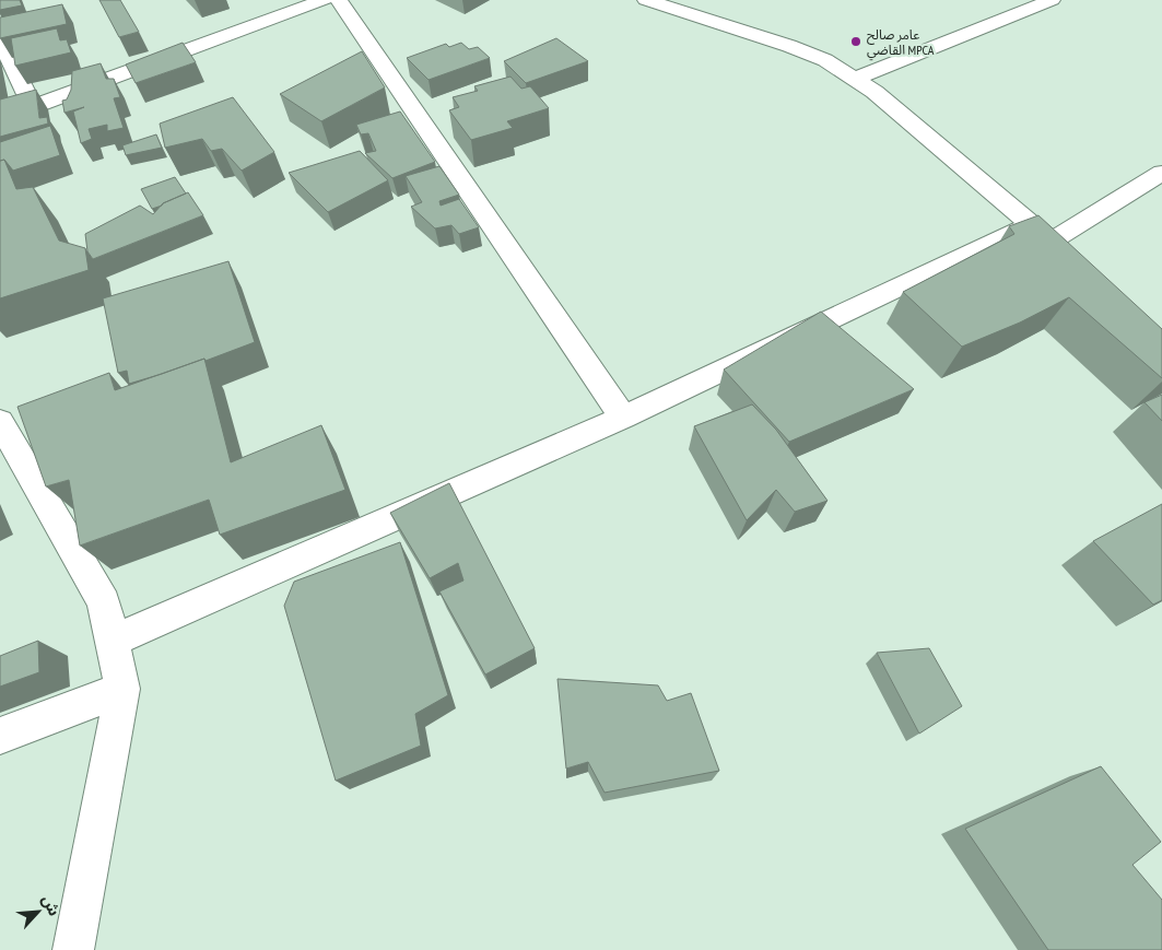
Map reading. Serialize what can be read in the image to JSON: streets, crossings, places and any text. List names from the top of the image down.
{
  "places": ["عامر صالح القاضي MPCA"],
  "north": "top right"
}
